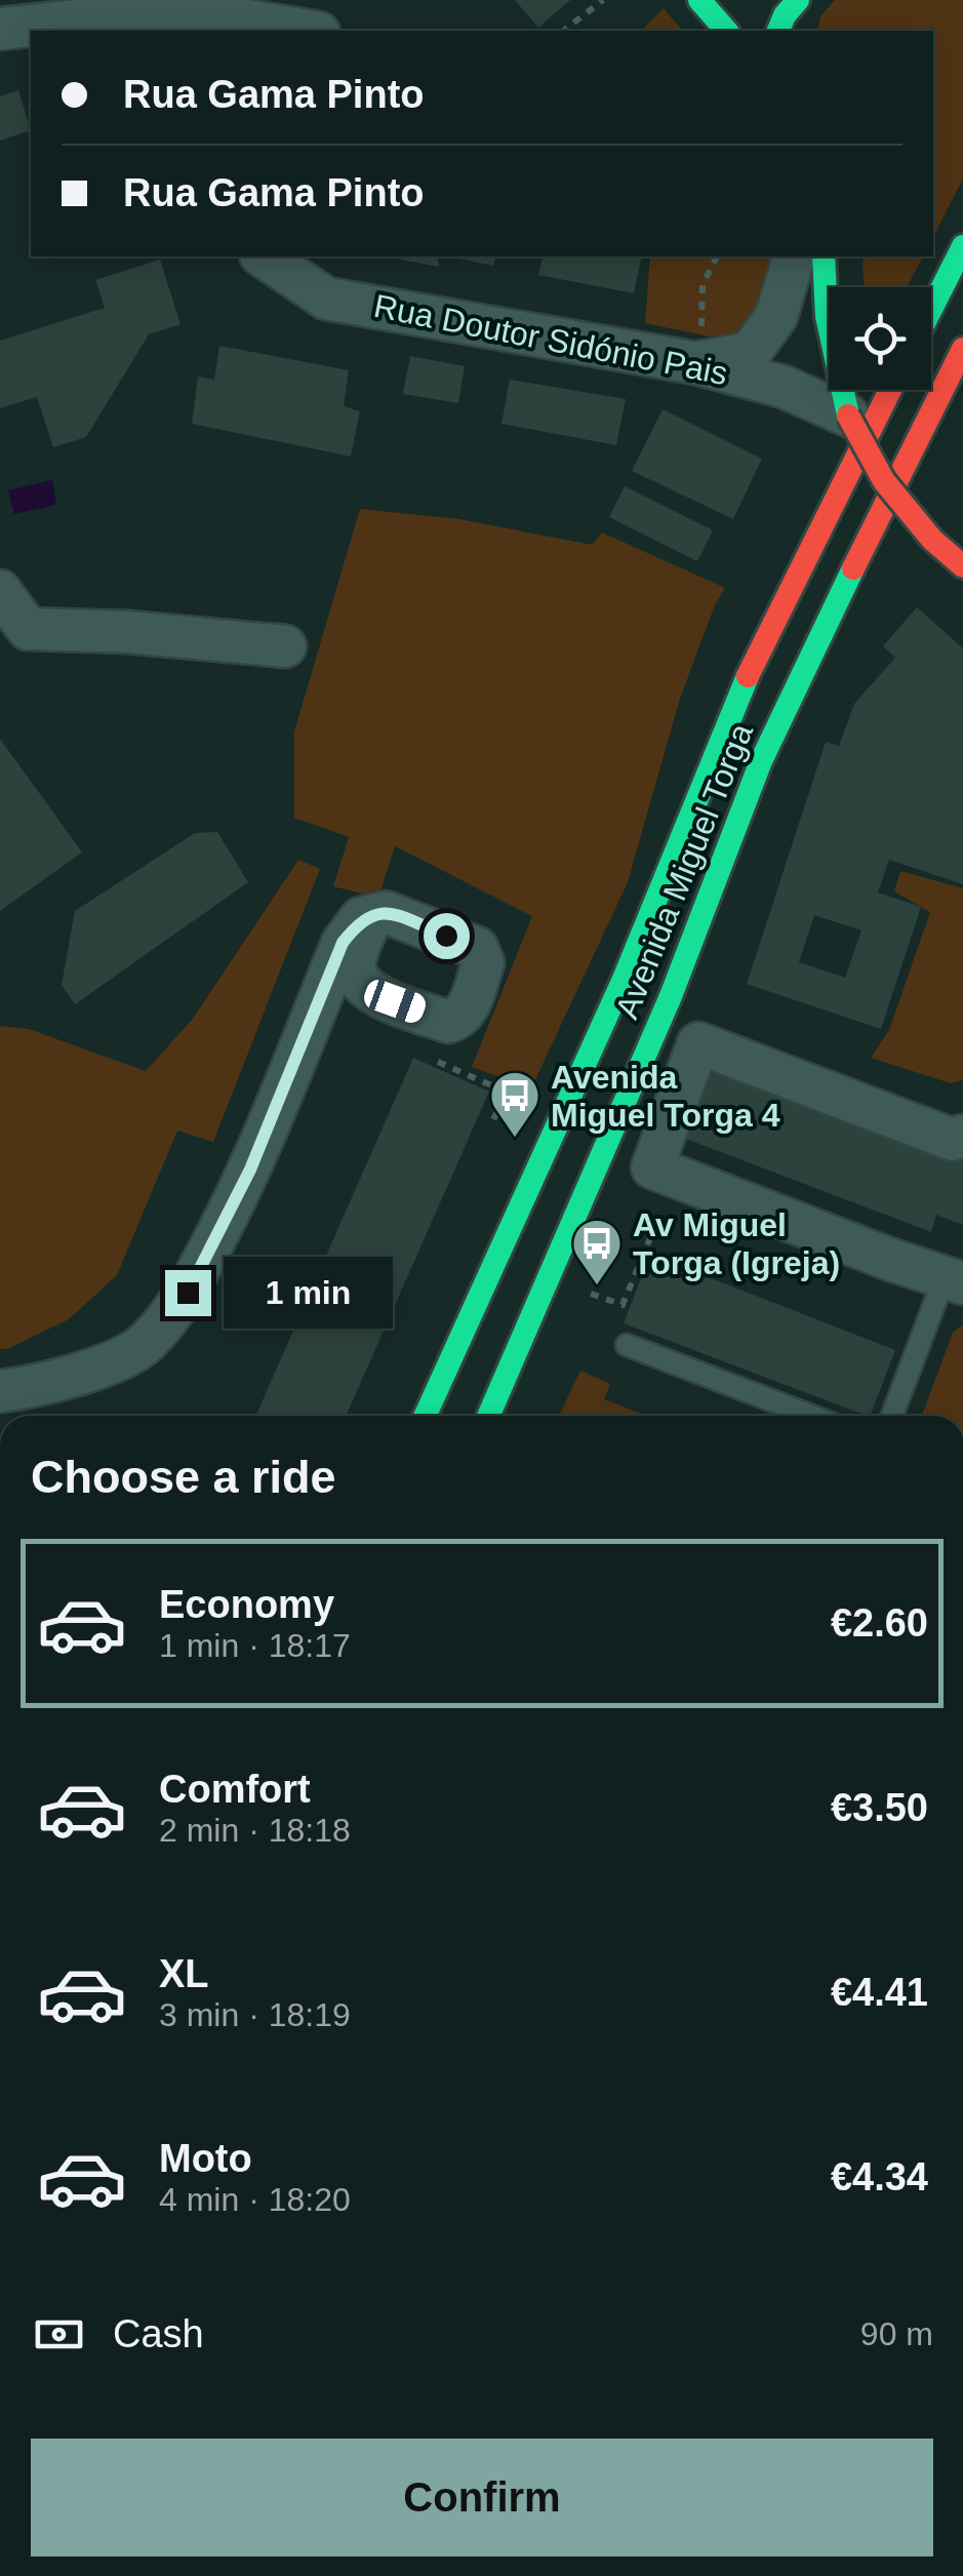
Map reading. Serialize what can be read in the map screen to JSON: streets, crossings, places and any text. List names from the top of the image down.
{
  "streets": {
    "main road": ["Avenida Miguel Torga"],
    "street": ["Rua Doutor Sidónio Pais"]
  },
  "places": {
    "bus stop": ["Avenida Miguel Torga 4", "Av Miguel Torga (Igreja)"]
  },
  "page": {
    "banner": ["Rua Gama Pinto", "Rua Gama Pinto"],
    "bubble": "1 min",
    "heading": "Choose a ride",
    "list": [
      {
        "name": "Economy",
        "note": "1 min · 18:17",
        "value": "€2.60"
      },
      {
        "name": "Comfort",
        "note": "2 min · 18:18",
        "value": "€3.50"
      },
      {
        "name": "XL",
        "note": "3 min · 18:19",
        "value": "€4.41"
      },
      {
        "name": "Moto",
        "note": "4 min · 18:20",
        "value": "€4.34"
      }
    ],
    "pay": ["Cash", "90 m"],
    "buttons": "Confirm"
  }
}
